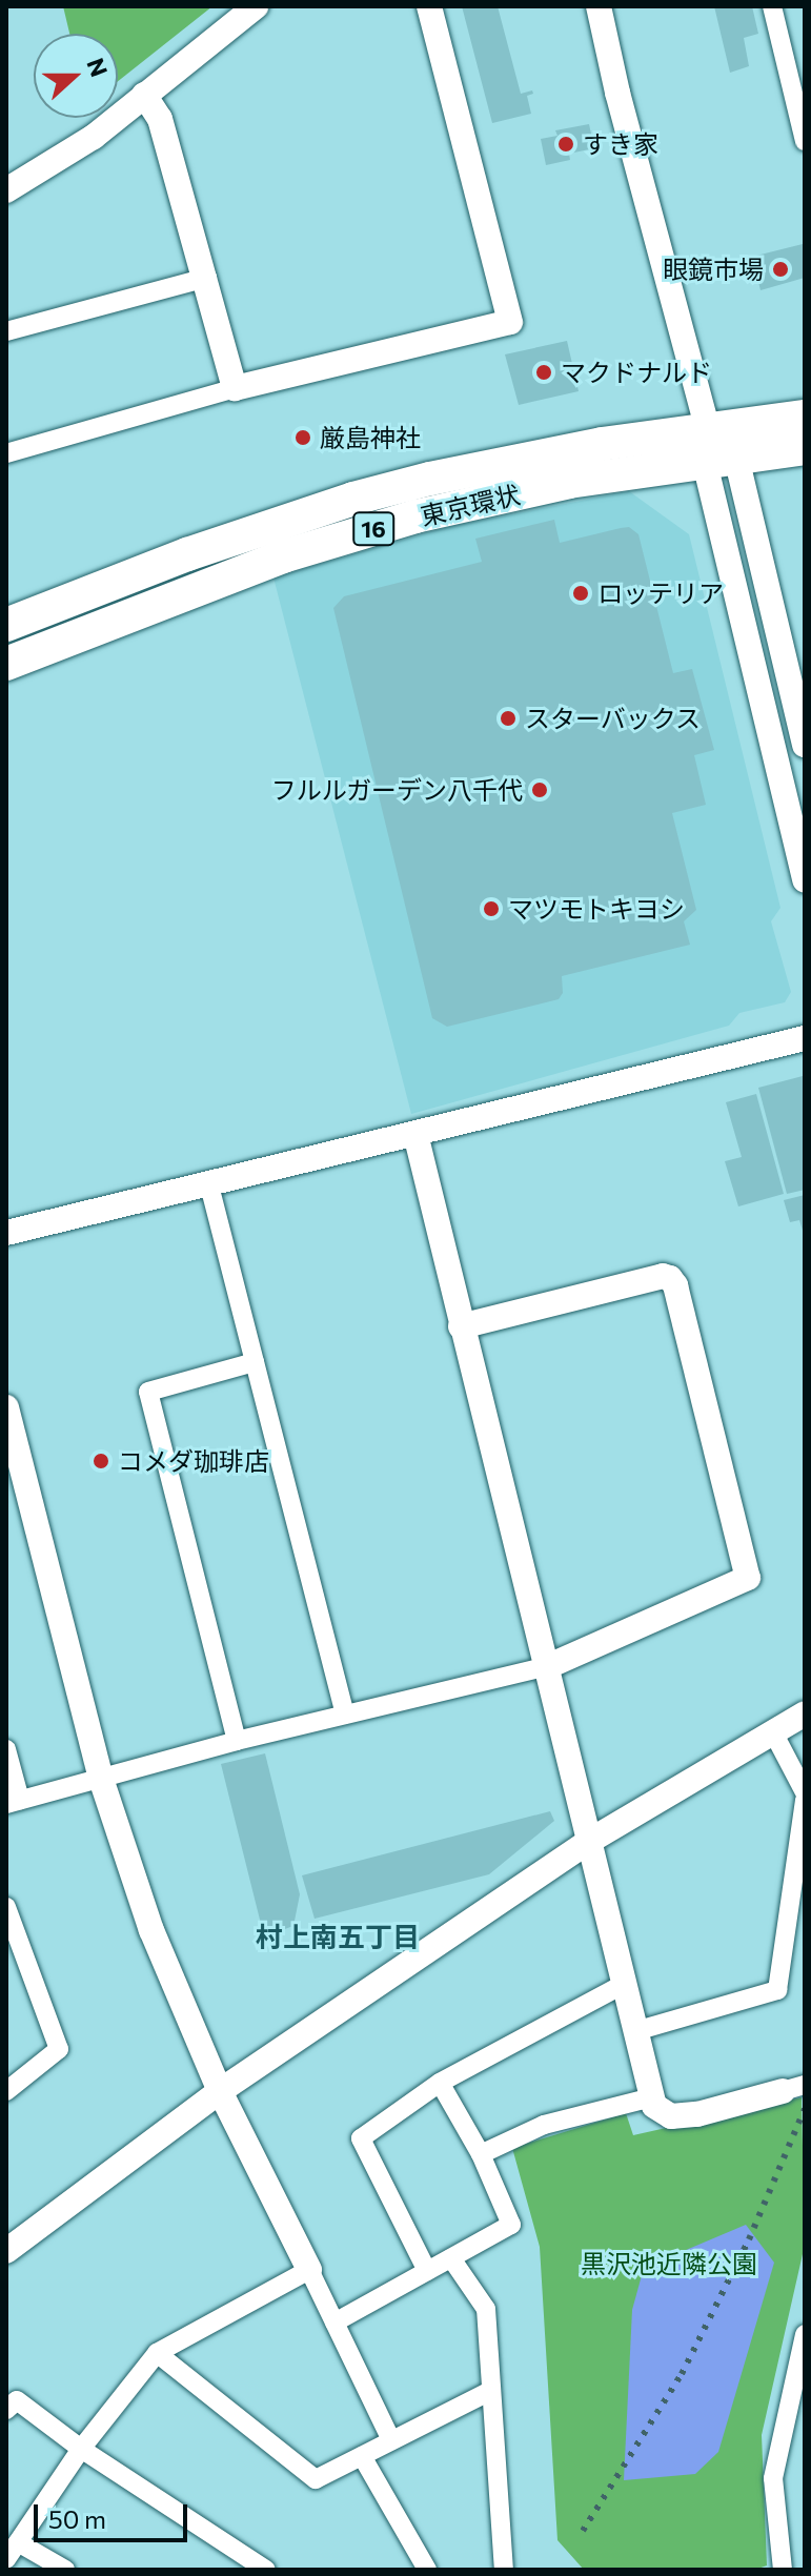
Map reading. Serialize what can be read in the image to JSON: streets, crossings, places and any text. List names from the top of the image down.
{
  "streets": {
    "highway": ["東京環状", "16"]
  },
  "districts": ["村上南五丁目"],
  "parks": ["黒沢池近隣公園"],
  "places": [
    "すき家",
    "眼鏡市場",
    "マクドナルド",
    "厳島神社",
    "ロッテリア",
    "スターバックス",
    "フルルガーデン八千代",
    "マツモトキヨシ",
    "コメダ珈琲店"
  ],
  "scale_bar": "50 m",
  "north": "right"
}
